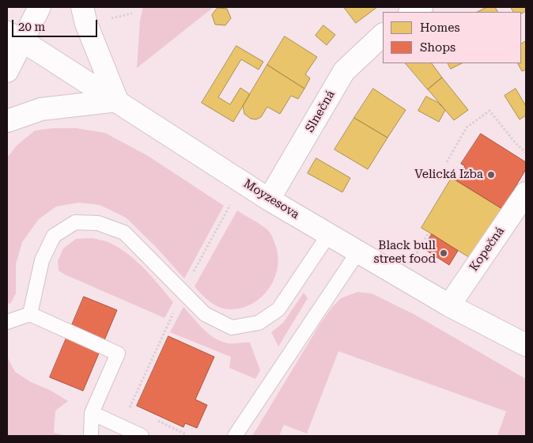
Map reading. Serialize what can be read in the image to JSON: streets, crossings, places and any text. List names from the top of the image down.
{
  "streets": {
    "street": ["Slnečná", "Moyzesova", "Kopečná"]
  },
  "crossings": [
    ["Slnečná", "Moyzesova"],
    ["Moyzesova", "Kopečná"]
  ],
  "places": ["Velická Izba", "Black bull street food"],
  "legend": ["Homes", "Shops"],
  "scale_bar": "20 m"
}
